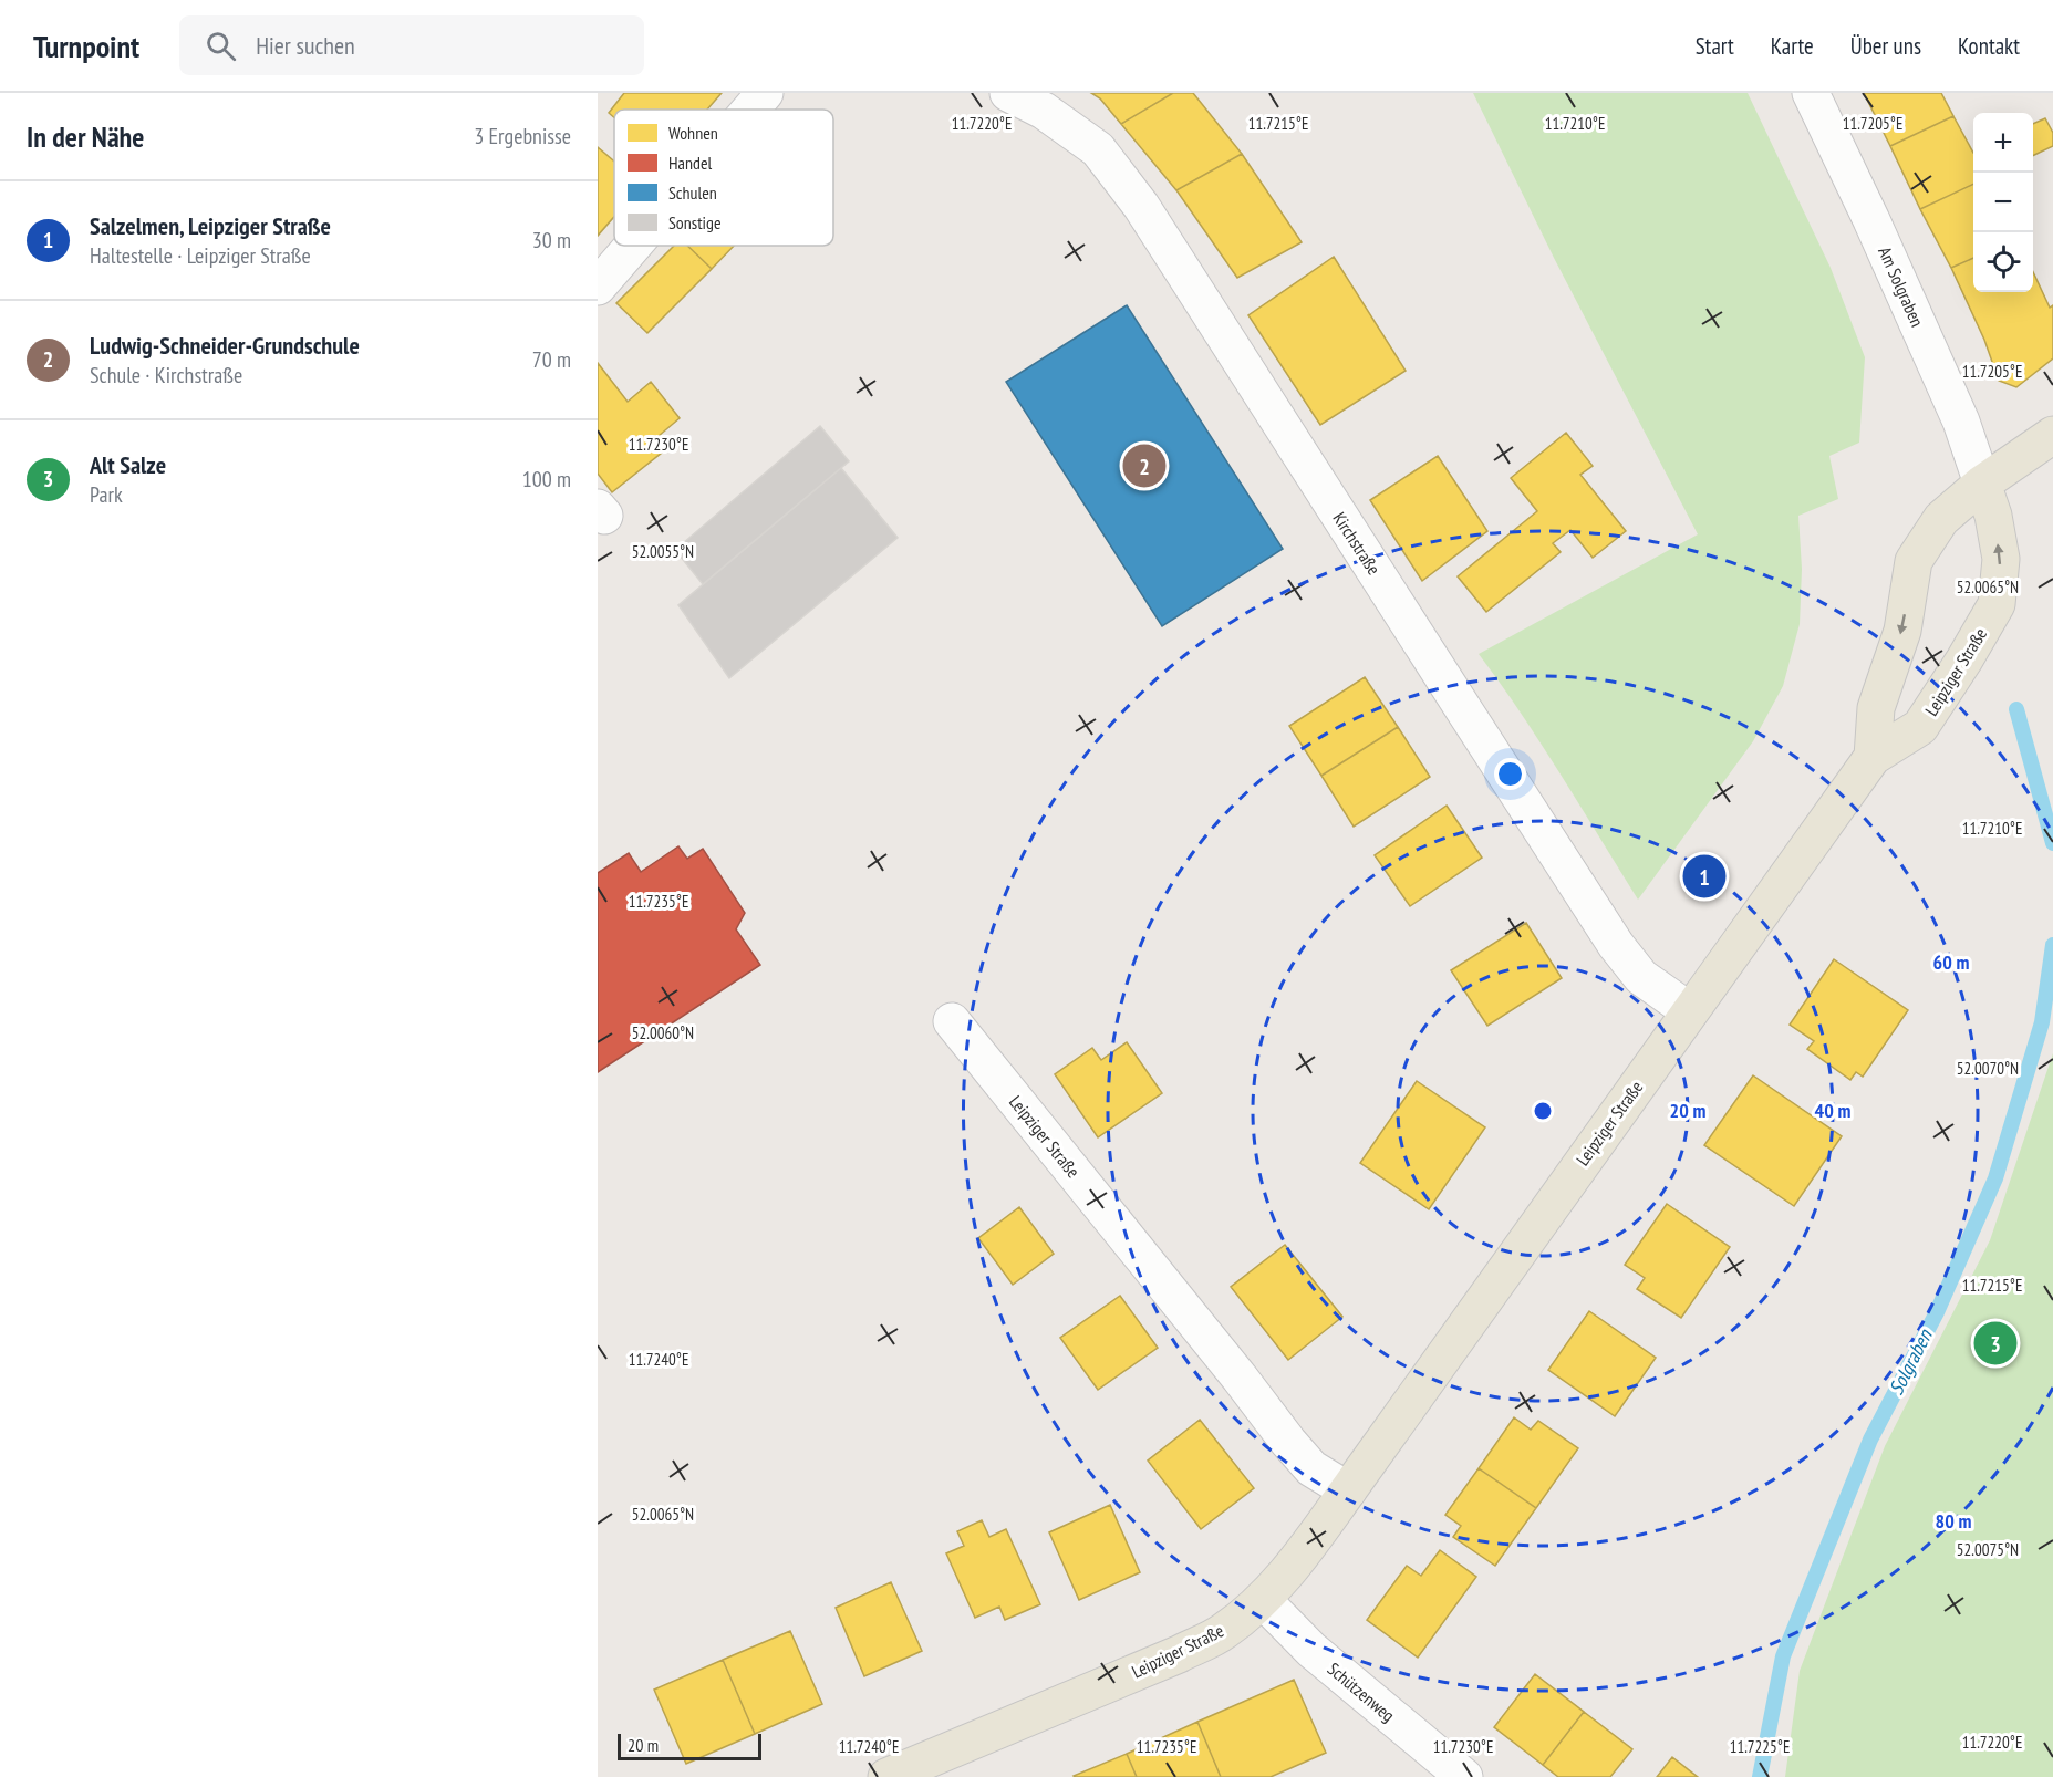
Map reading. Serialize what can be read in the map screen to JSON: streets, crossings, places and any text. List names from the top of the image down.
{
  "streets": {
    "main road": ["Leipziger Straße"],
    "street": ["Am Solgraben", "Kirchstraße", "Schützenweg"]
  },
  "crossings": [
    ["Am Solgraben", "Leipziger Straße"],
    ["Kirchstraße", "Leipziger Straße"],
    ["Leipziger Straße", "Schützenweg"]
  ],
  "water": ["Solgraben"],
  "legend": [
    "Wohnen",
    "Handel",
    "Schulen",
    "Sonstige"
  ],
  "scale_bar": "20 m",
  "page": {
    "header": "Turnpoint",
    "search": "Hier suchen",
    "nav": [
      "Start",
      "Karte",
      "Über uns",
      "Kontakt"
    ],
    "heading": ["In der Nähe", "3 Ergebnisse"],
    "map_buttons": ["+", "−"],
    "list": [
      {
        "mark": "1",
        "name": "Salzelmen, Leipziger Straße",
        "note": "Haltestelle · Leipziger Straße",
        "value": "30 m"
      },
      {
        "mark": "2",
        "name": "Ludwig-Schneider-Grundschule",
        "note": "Schule · Kirchstraße",
        "value": "70 m"
      },
      {
        "mark": "3",
        "name": "Alt Salze",
        "note": "Park",
        "value": "100 m"
      }
    ],
    "pins": ["2", "1", "3"],
    "scale": "20 m"
  },
  "coordinates": [
    "11.7220°E",
    "11.7215°E",
    "11.7210°E",
    "11.7205°E",
    "11.7230°E",
    "52.0055°N",
    "52.0065°N",
    "11.7235°E",
    "52.0060°N",
    "52.0070°N",
    "11.7240°E",
    "52.0075°N",
    "11.7225°E"
  ],
  "rings": [
    "60 m",
    "20 m",
    "40 m",
    "80 m"
  ]
}
